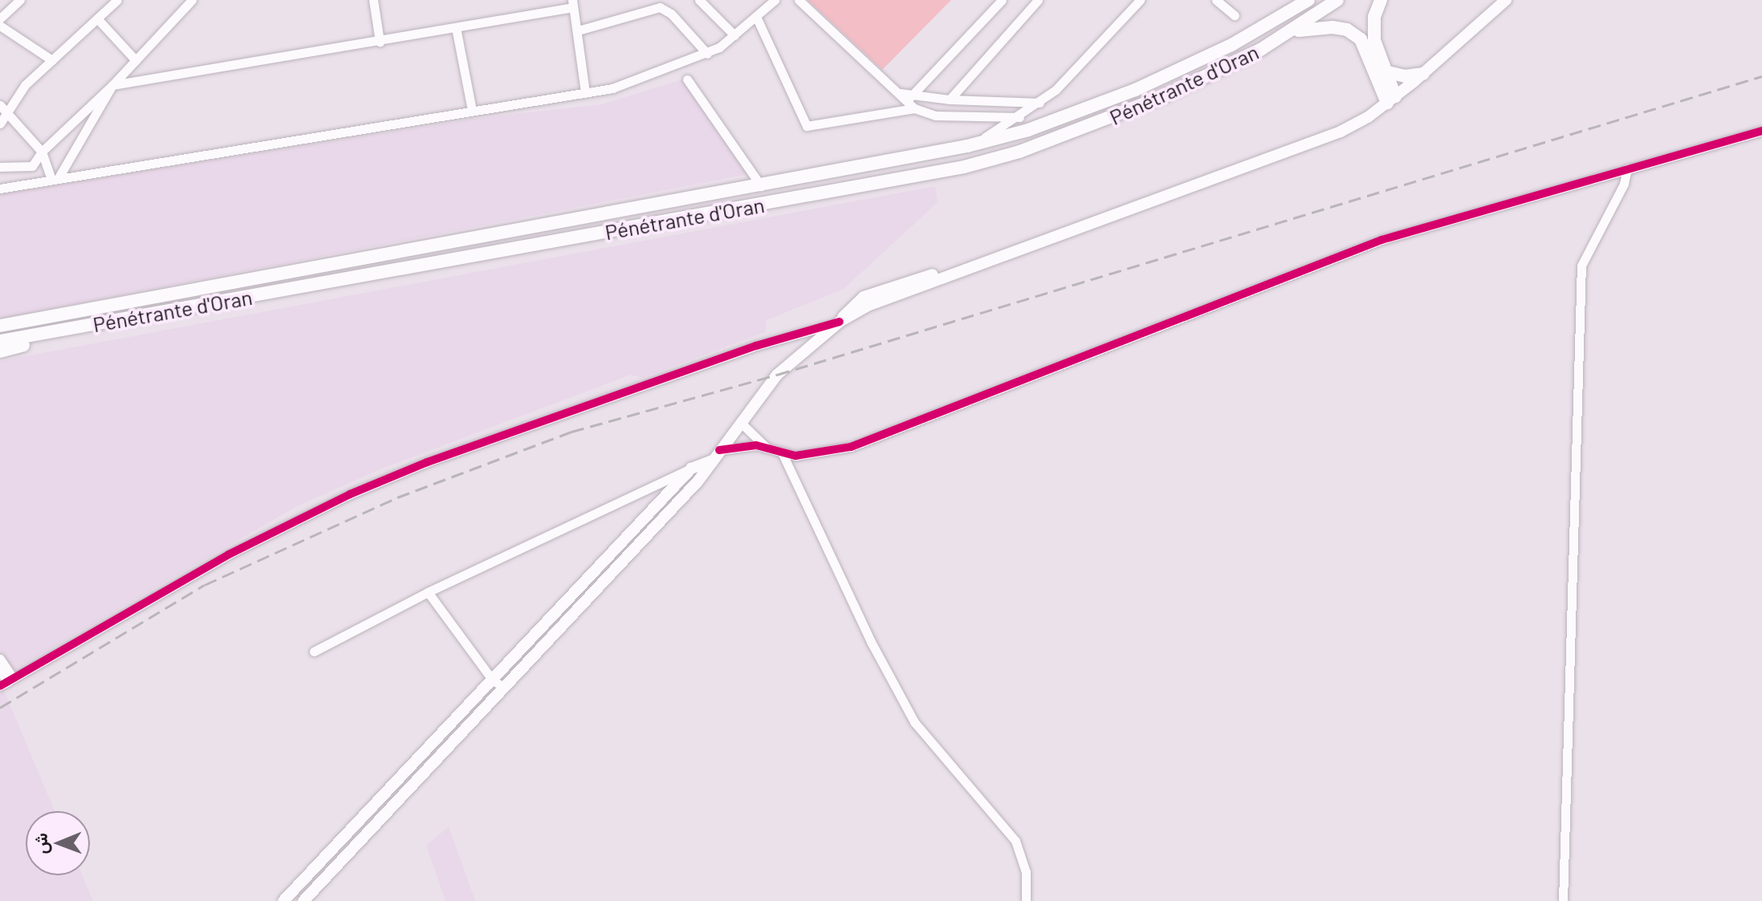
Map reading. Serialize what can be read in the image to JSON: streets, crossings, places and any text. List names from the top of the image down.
{
  "streets": {
    "highway": ["Pénétrante d'Oran"]
  },
  "north": "left"
}
